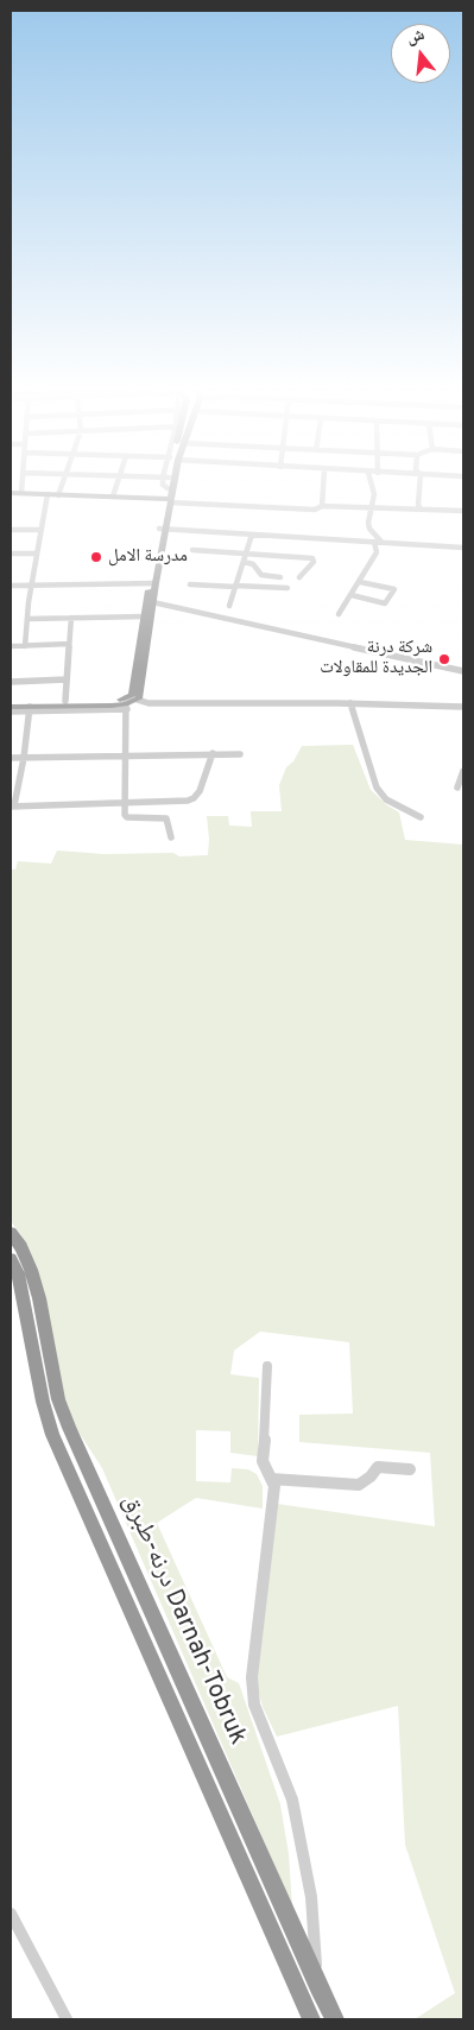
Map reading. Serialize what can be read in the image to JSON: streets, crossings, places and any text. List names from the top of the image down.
{
  "streets": {
    "highway": ["درنه-طبرق Darnah-Tobruk"]
  },
  "places": ["مدرسة الامل", "شركة درنة الجديدة للمقاولات"],
  "north": "top"
}
